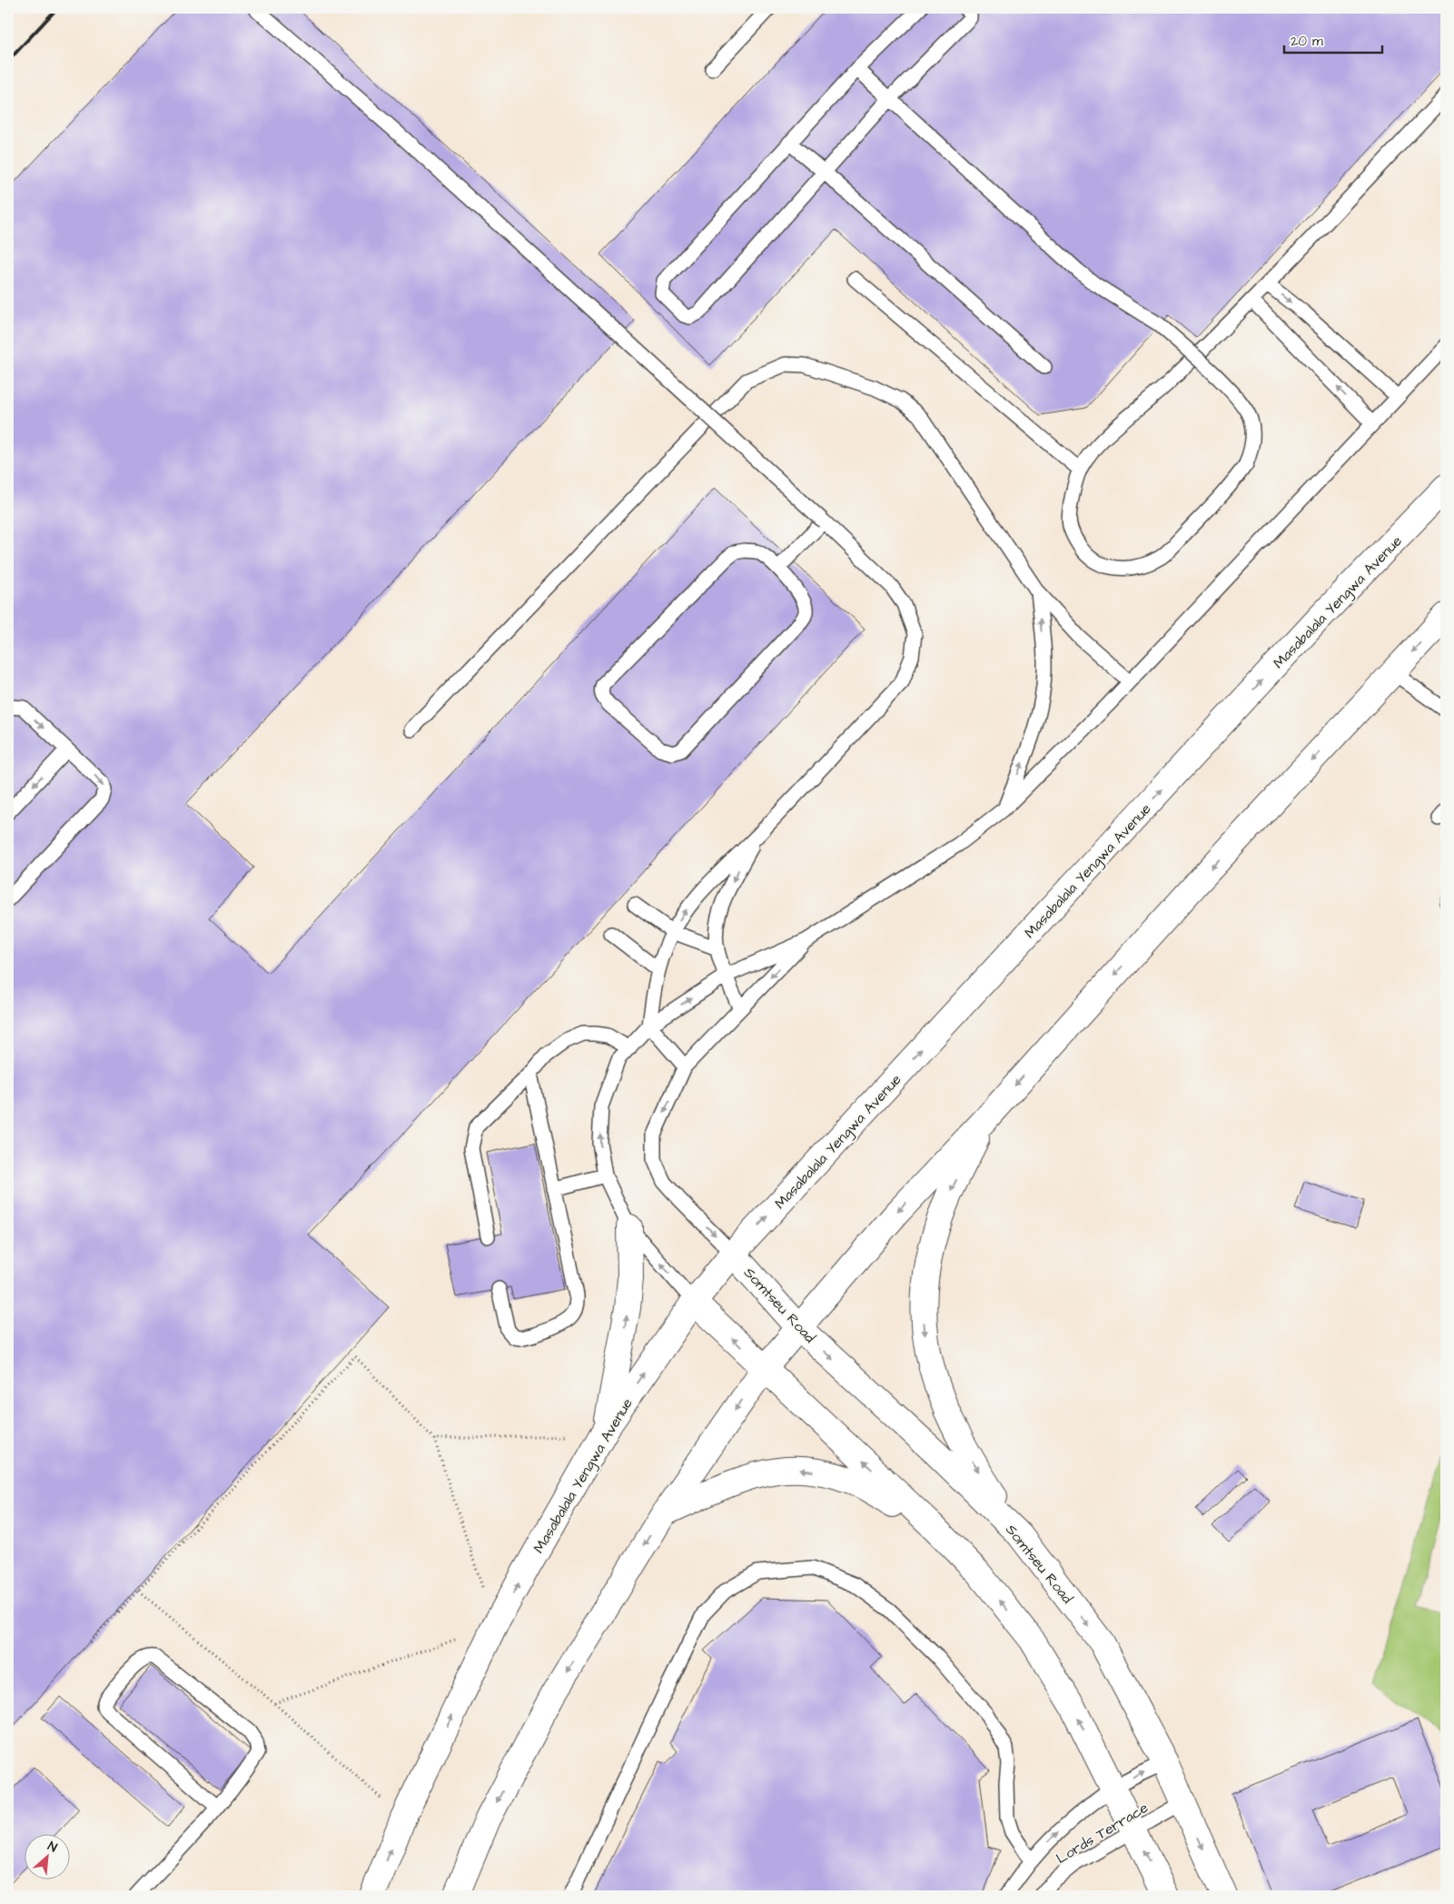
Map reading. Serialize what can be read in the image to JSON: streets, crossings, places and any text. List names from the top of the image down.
{
  "streets": {
    "main road": ["Masabalala Yengwa Avenue", "Somtseu Road"],
    "lane": ["Lords Terrace"]
  },
  "crossings": [
    ["Masabalala Yengwa Avenue", "Somtseu Road"],
    ["Somtseu Road", "Lords Terrace"]
  ],
  "scale_bar": "20 m",
  "north": "top right"
}
